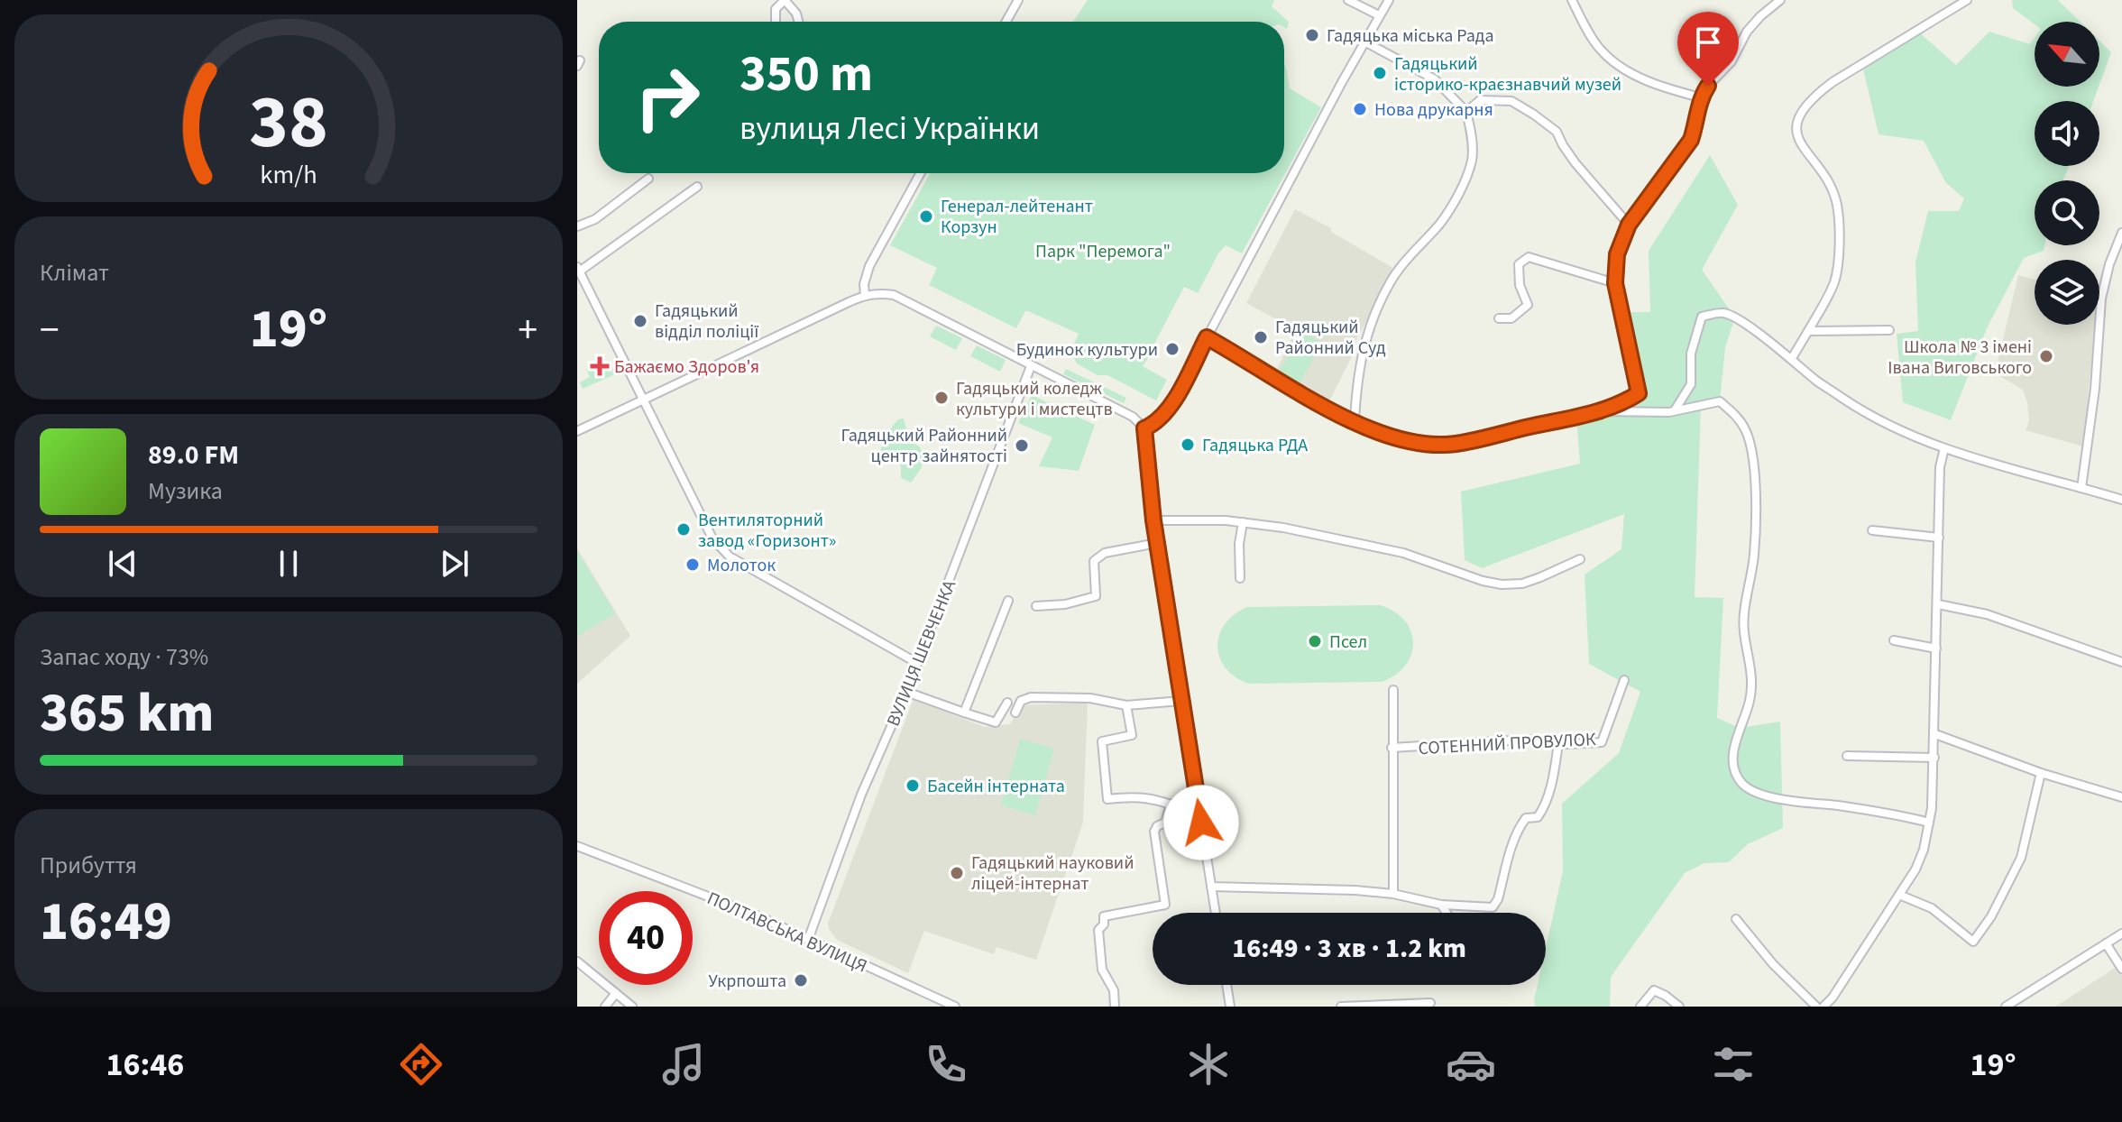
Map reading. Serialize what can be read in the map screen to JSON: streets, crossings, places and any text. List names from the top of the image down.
{
  "streets": {
    "street": ["ВУЛИЦЯ ШЕВЧЕНКА", "СОТЕННИЙ ПРОВУЛОК", "ПОЛТАВСЬКА ВУЛИЦЯ"]
  },
  "crossings": [
    ["ВУЛИЦЯ ШЕВЧЕНКА", "ПОЛТАВСЬКА ВУЛИЦЯ"]
  ],
  "parks": ["Парк \"Перемога\""],
  "places": {
    "other": [
      "Гадяцька міська Рада",
      "Гадяцький історико-краєзнавчий музей",
      "Нова друкарня",
      "Генерал-лейтенант Корзун",
      "Гадяцький відділ поліції",
      "Гадяцький Районний Суд",
      "Будинок культури",
      "Школа № 3 імені Івана Виговського",
      "Гадяцький коледж культури і мистецтв",
      "Гадяцька РДА",
      "Гадяцький Районний центр зайнятості",
      "Вентиляторний завод «Горизонт»",
      "Молоток",
      "Псел",
      "Басейн інтерната",
      "Гадяцький науковий ліцей-інтернат",
      "Укрпошта"
    ],
    "health": ["Бажаємо Здоров'я"]
  },
  "north": "top left",
  "page": {
    "turn": ["350 m", "вулиця Лесі Українки"],
    "tile": [
      "Клімат",
      ["Запас ходу · 73%", "365 km"],
      ["Прибуття", "16:49"]
    ],
    "heat": ["−", "19°", "+"],
    "song": ["89.0 FM", "Музика"],
    "limit": "40",
    "trip": "16:49 · 3 хв · 1.2 km",
    "tabs": ["16:46", "19°"],
    "gauge": ["38", "km/h"]
  }
}
